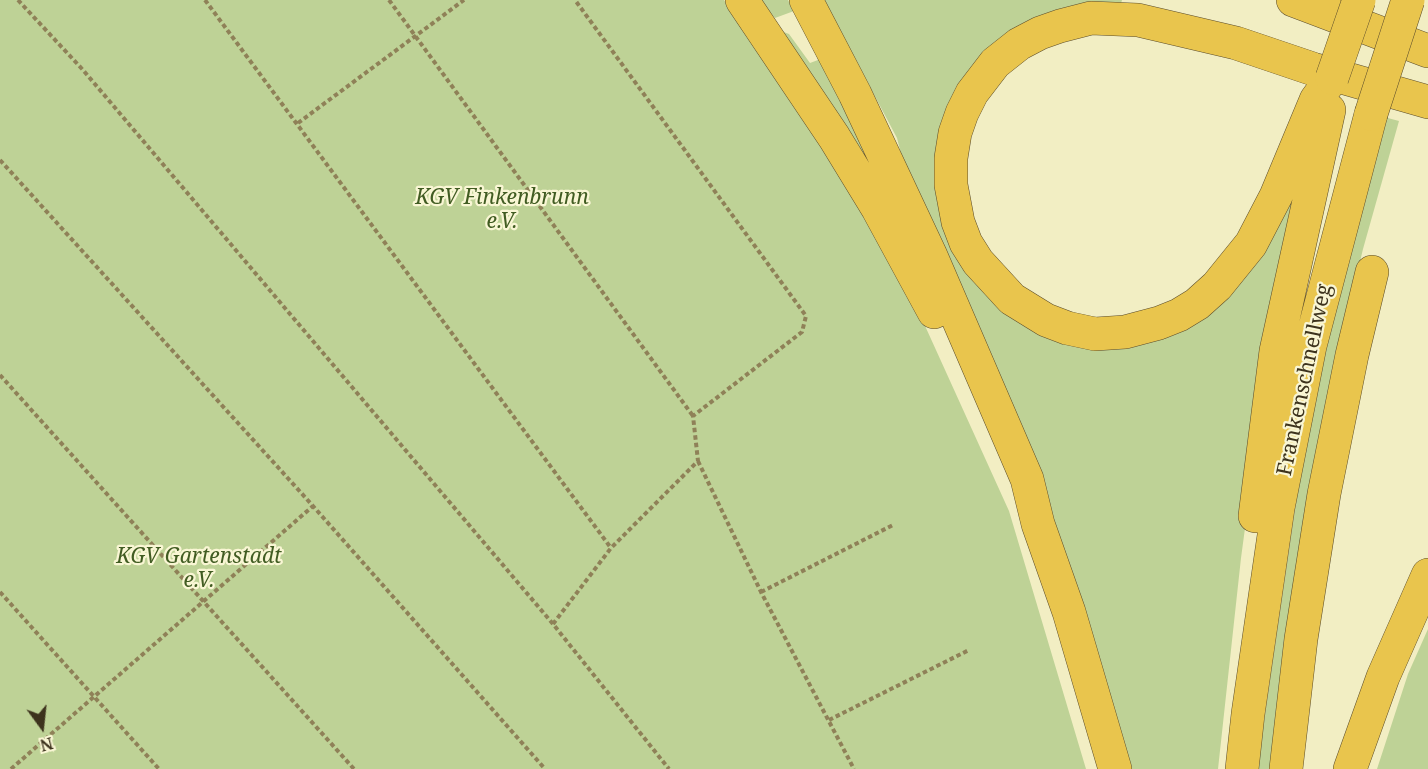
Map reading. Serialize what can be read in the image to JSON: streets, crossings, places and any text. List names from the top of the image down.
{
  "streets": {
    "highway": ["Frankenschnellweg"]
  },
  "parks": ["KGV Finkenbrunn e.V.", "KGV Gartenstadt e.V."],
  "north": "bottom"
}
